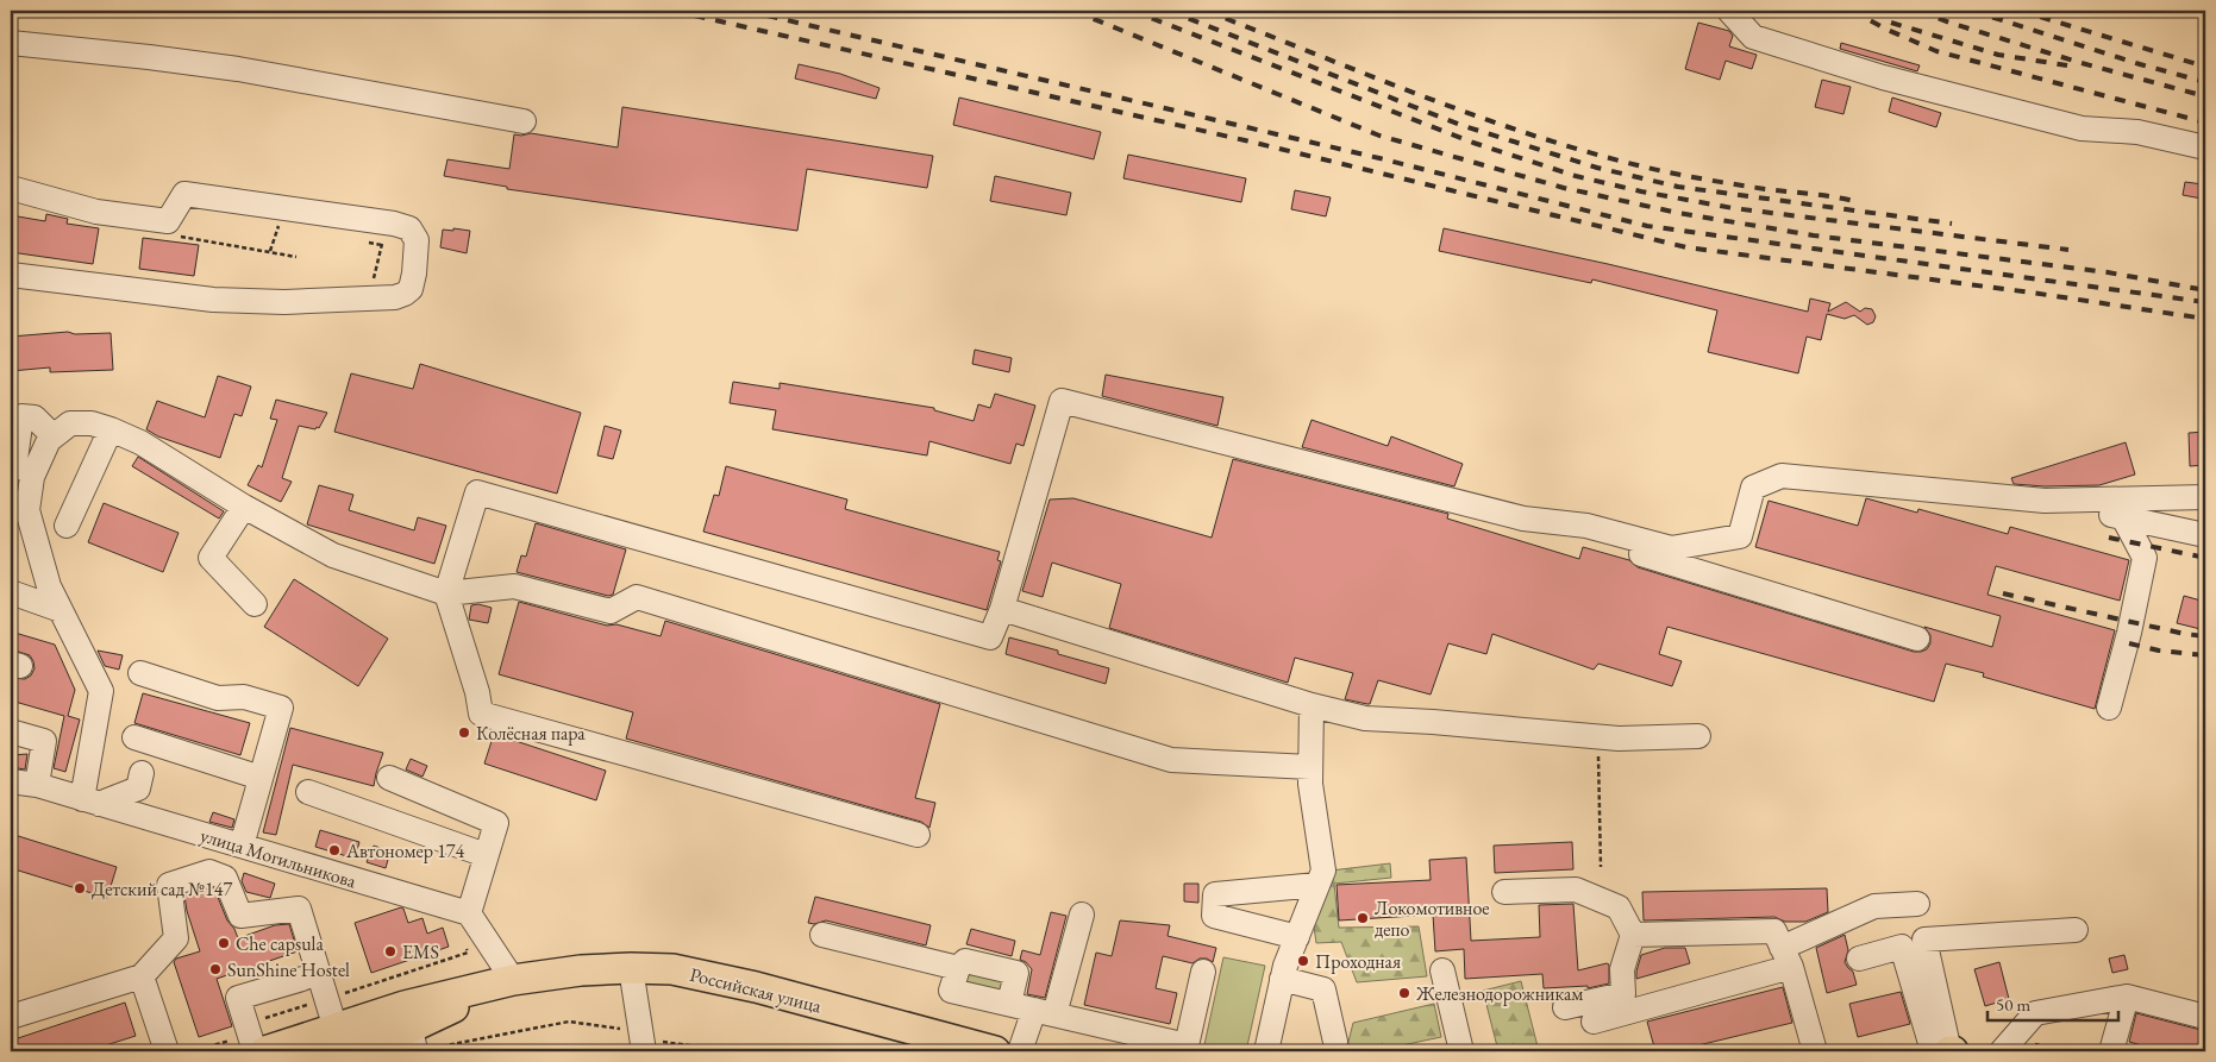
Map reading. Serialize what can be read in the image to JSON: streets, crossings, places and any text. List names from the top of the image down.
{
  "streets": {
    "main road": ["Российская улица"],
    "street": ["улица Могильникова"]
  },
  "places": [
    "Колёсная пара",
    "Автономер 174",
    "Детский сад №147",
    "Локомотивное депо",
    "Che capsula",
    "EMS",
    "Проходная",
    "SunShine Hostel",
    "Железнодорожникам"
  ],
  "scale_bar": "50 m"
}
